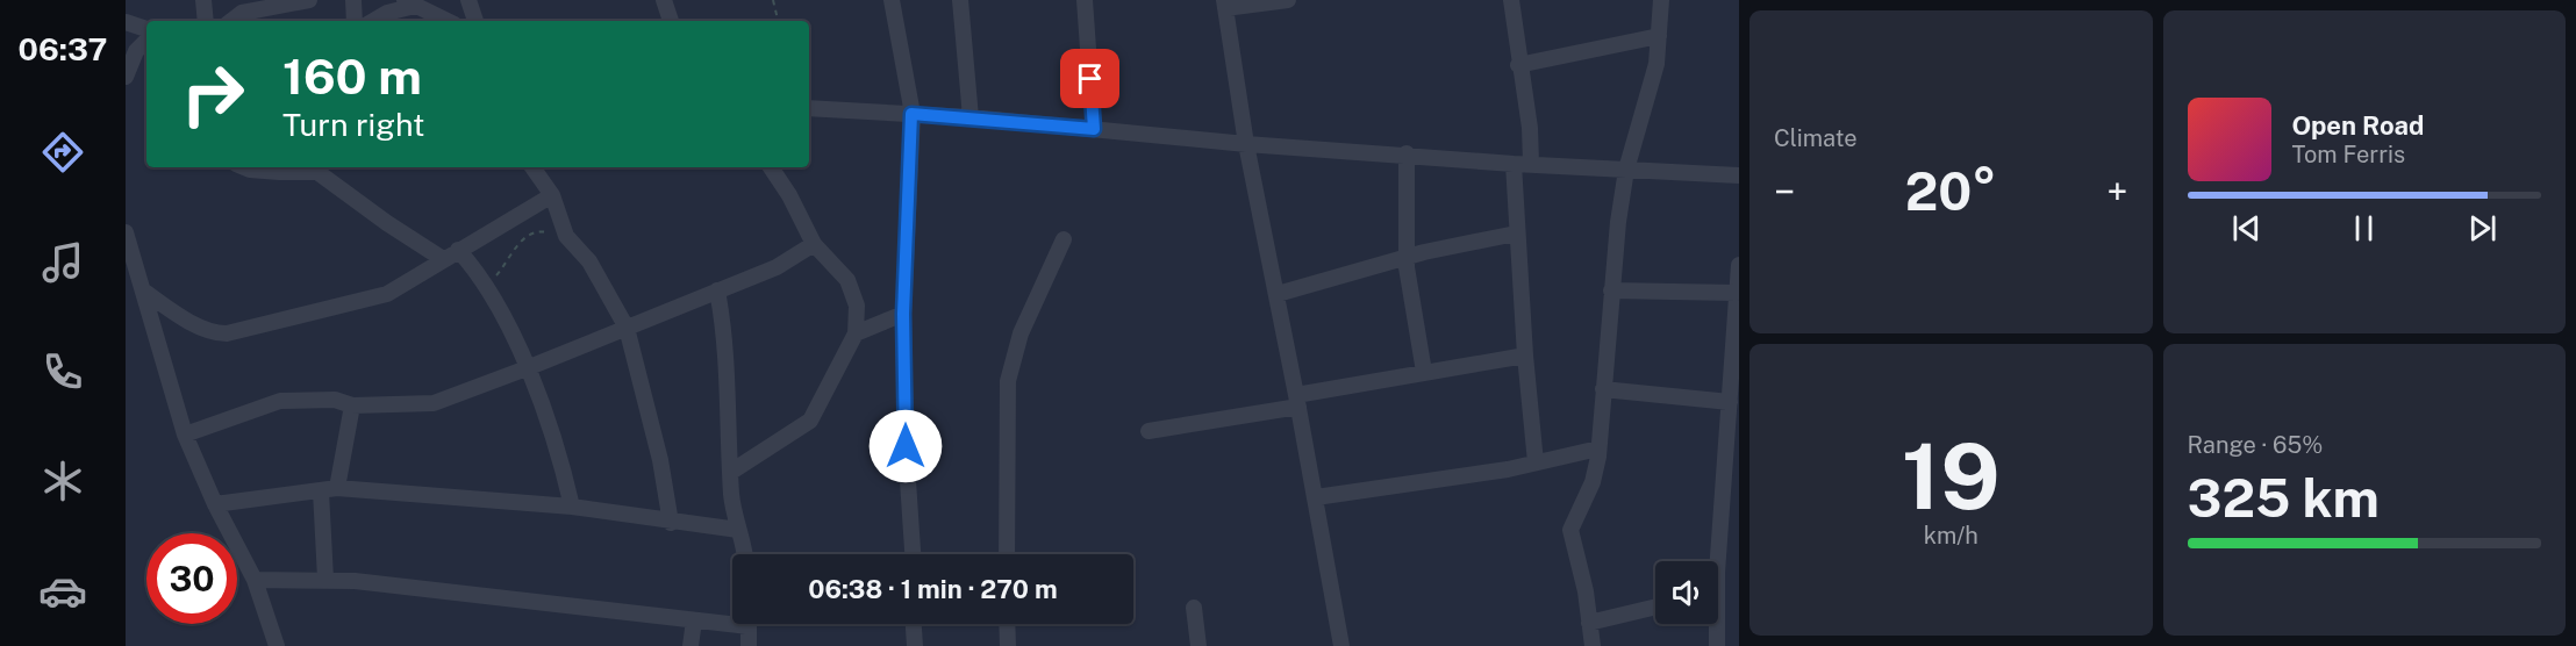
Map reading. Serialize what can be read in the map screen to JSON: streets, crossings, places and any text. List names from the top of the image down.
{
  "page": {
    "tabs": "06:37",
    "tile": [
      "Climate",
      ["19", "km/h"],
      ["Range · 65%", "325 km"]
    ],
    "turn": ["160 m", "Turn right"],
    "song": ["Open Road", "Tom Ferris"],
    "heat": ["−", "20°", "+"],
    "limit": "30",
    "trip": "06:38 · 1 min · 270 m"
  }
}
